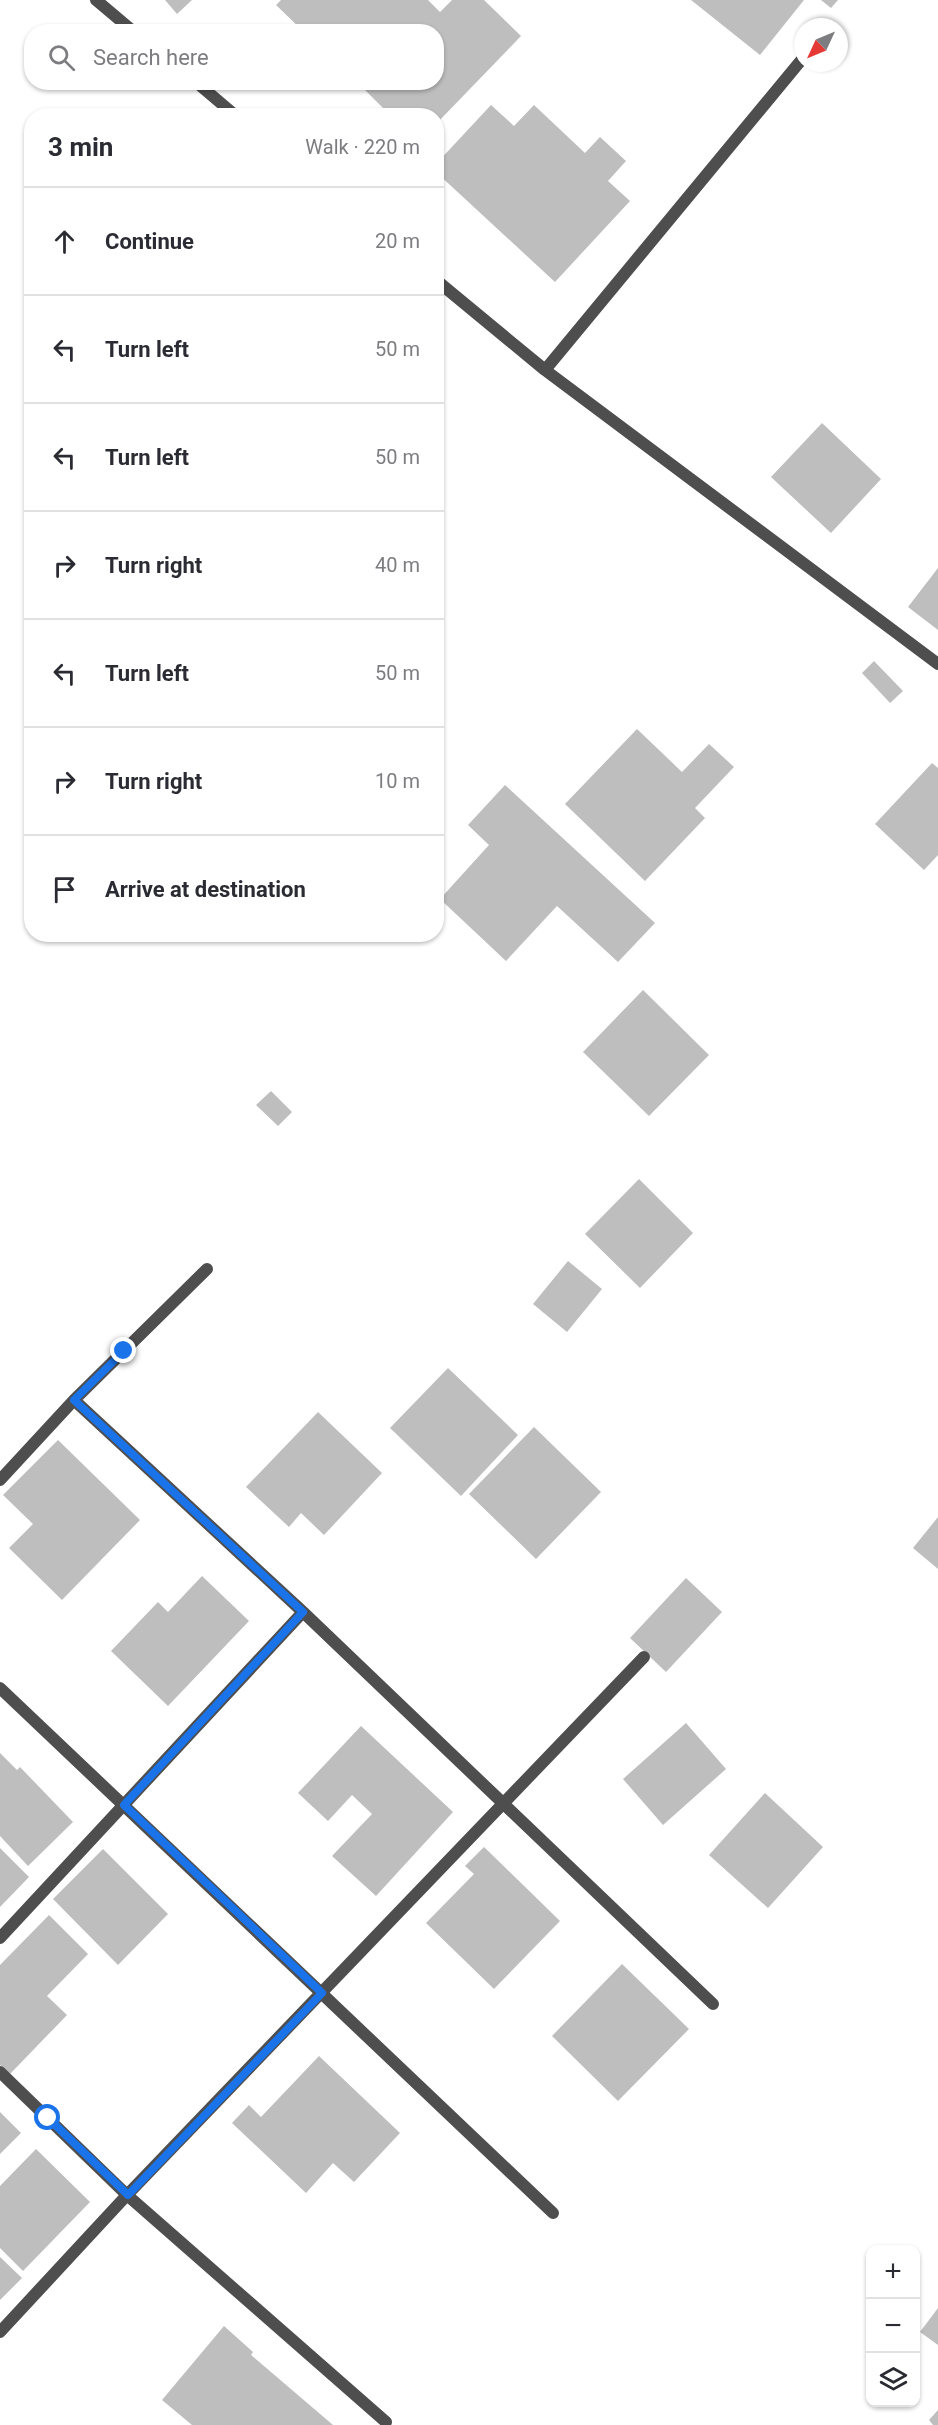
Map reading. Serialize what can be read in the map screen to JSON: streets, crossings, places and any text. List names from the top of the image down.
{
  "north": "bottom left",
  "page": {
    "search": "Search here",
    "heading": ["3 min", "Walk · 220 m"],
    "list": [
      ["Continue", "20 m"],
      ["Turn left", "50 m"],
      ["Turn left", "50 m"],
      ["Turn right", "40 m"],
      ["Turn left", "50 m"],
      ["Turn right", "10 m"],
      "Arrive at destination"
    ],
    "map_buttons": ["+", "−"]
  }
}
